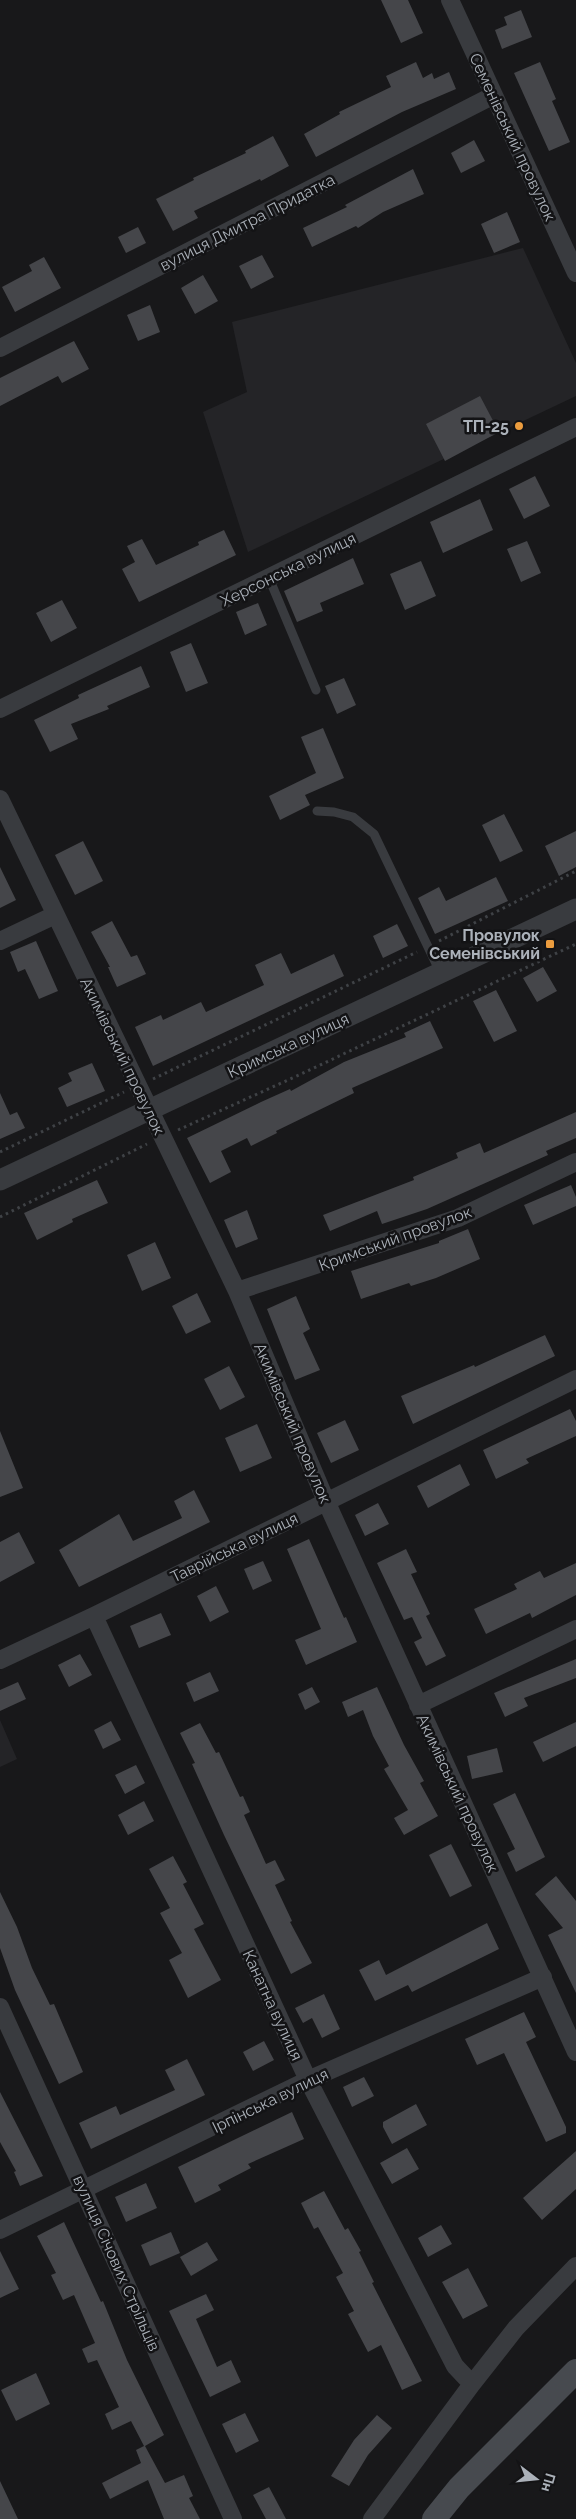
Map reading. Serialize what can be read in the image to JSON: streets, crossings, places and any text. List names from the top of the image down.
{
  "streets": {
    "street": [
      "Семенівський провулок",
      "вулиця Дмитра Придатка",
      "Херсонська вулиця",
      "Кримська вулиця",
      "Акимівський провулок",
      "Кримський провулок",
      "Таврійська вулиця",
      "Канатна вулиця",
      "Ірпінська вулиця",
      "вулиця Січових Стрільців"
    ]
  },
  "crossings": [
    ["Семенівський провулок", "вулиця Дмитра Придатка"],
    ["Кримська вулиця", "Акимівський провулок"],
    ["Акимівський провулок", "Кримський провулок"],
    ["Акимівський провулок", "Таврійська вулиця"],
    ["Акимівський провулок", "Ірпінська вулиця"],
    ["Таврійська вулиця", "Канатна вулиця"],
    ["Канатна вулиця", "Ірпінська вулиця"],
    ["Ірпінська вулиця", "вулиця Січових Стрільців"]
  ],
  "places": {
    "other": ["ТП-25"],
    "transit": ["Провулок Семенівський"]
  },
  "north": "right"
}
